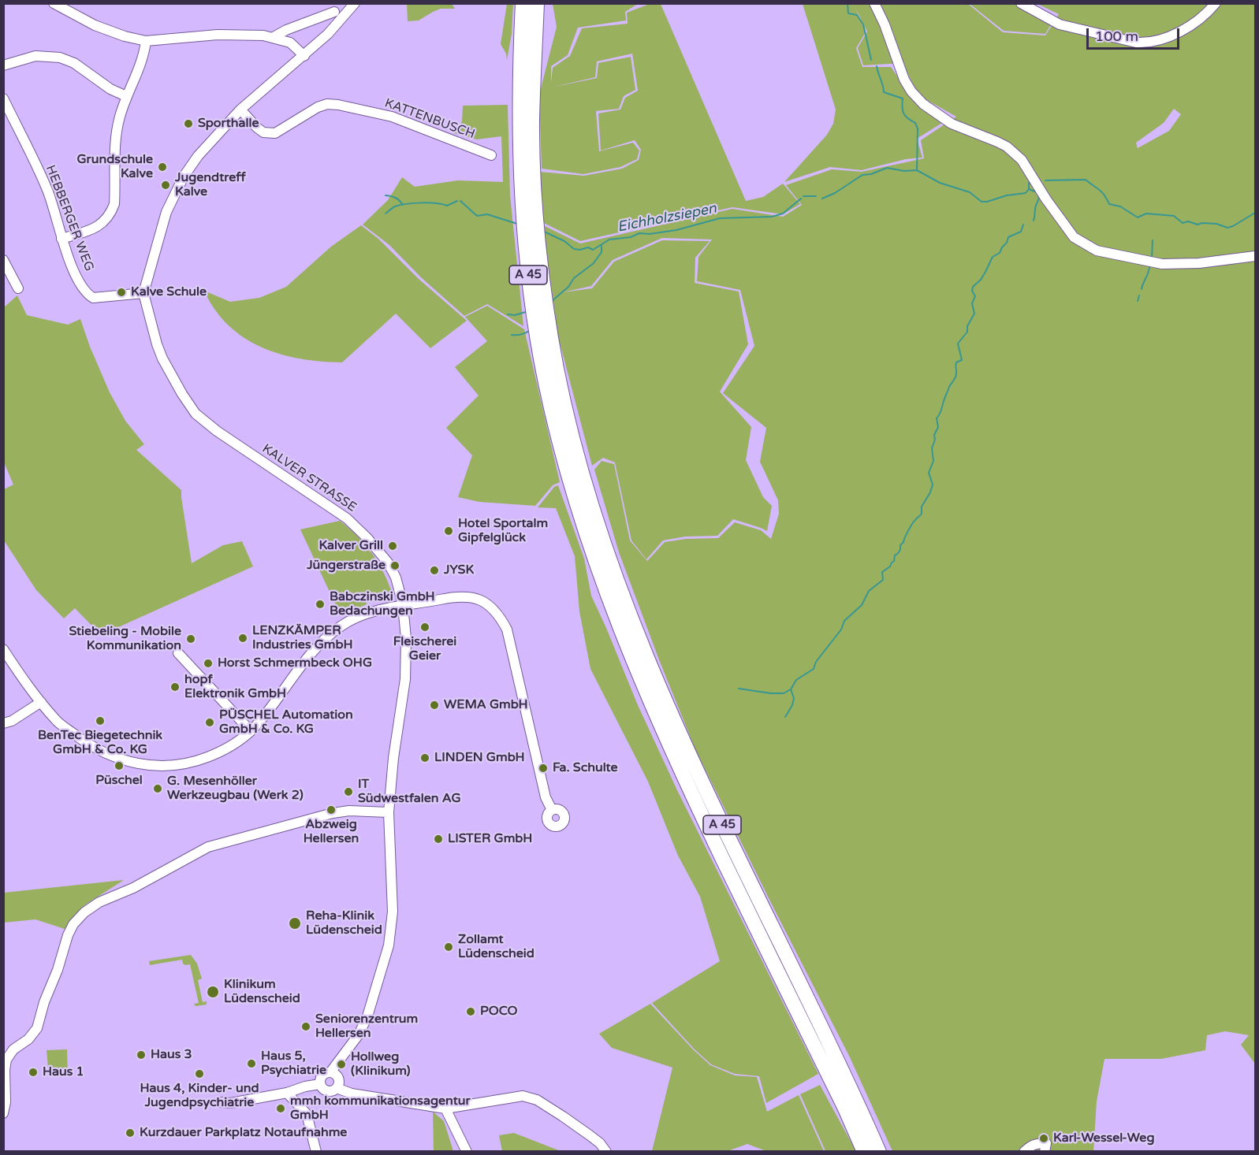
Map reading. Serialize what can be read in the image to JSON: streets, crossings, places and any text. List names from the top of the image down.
{
  "streets": {
    "highway": ["A 45"],
    "street": ["KATTENBUSCH", "HEBBERGER WEG", "KALVER STRASSE"]
  },
  "crossings": [
    ["HEBBERGER WEG", "KALVER STRASSE"]
  ],
  "water": ["Eichholzsiepen"],
  "places": [
    "Sporthalle",
    "Grundschule Kalve",
    "Jugendtreff Kalve",
    "Kalve Schule",
    "Hotel Sportalm Gipfelglück",
    "Kalver Grill",
    "Jüngerstraße",
    "JYSK",
    "Babczinski GmbH Bedachungen",
    "Fleischerei Geier",
    "LENZKÄMPER Industries GmbH",
    "Stiebeling - Mobile Kommunikation",
    "Horst Schmermbeck OHG",
    "hopf Elektronik GmbH",
    "WEMA GmbH",
    "BenTec Biegetechnik GmbH & Co. KG",
    "PÜSCHEL Automation GmbH & Co. KG",
    "LINDEN GmbH",
    "Püschel",
    "Fa. Schulte",
    "G. Mesenhöller Werkzeugbau (Werk 2)",
    "IT Südwestfalen AG",
    "Abzweig Hellersen",
    "LISTER GmbH",
    "Reha-Klinik Lüdenscheid",
    "Zollamt Lüdenscheid",
    "Klinikum Lüdenscheid",
    "POCO",
    "Seniorenzentrum Hellersen",
    "Haus 3",
    "Haus 5, Psychiatrie",
    "Hollweg (Klinikum)",
    "Haus 1",
    "Haus 4, Kinder- und Jugendpsychiatrie",
    "mmh kommunikationsagentur GmbH",
    "Kurzdauer Parkplatz Notaufnahme",
    "Karl-Wessel-Weg"
  ],
  "scale_bar": "100 m"
}
